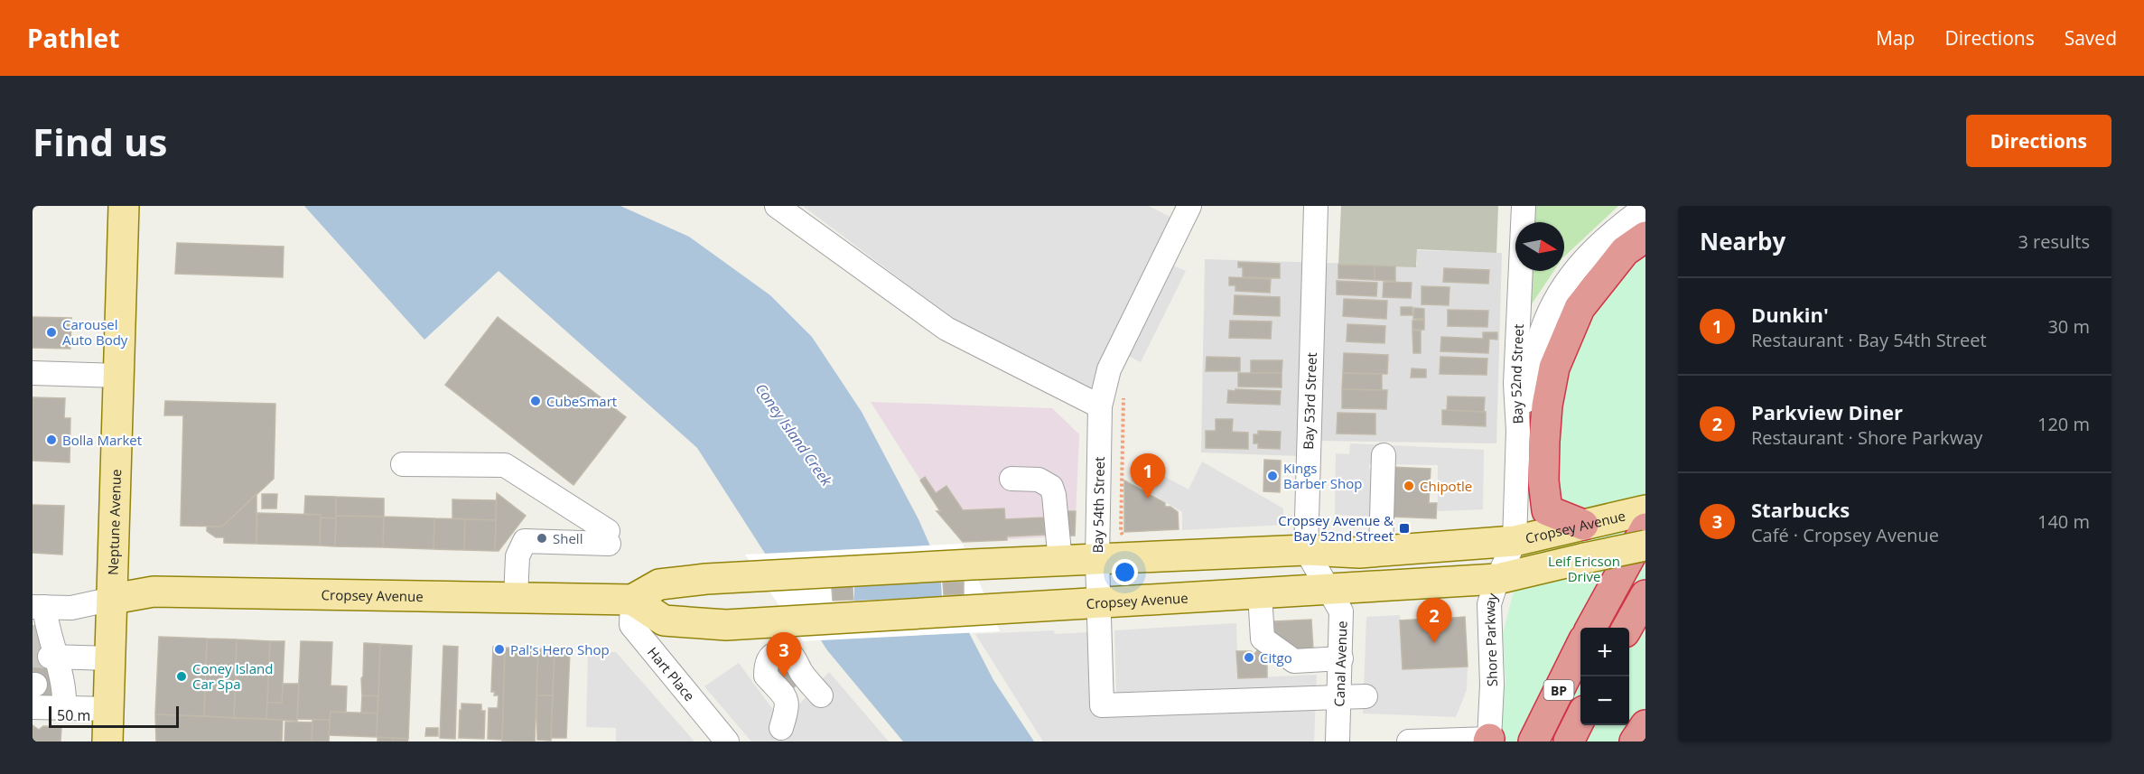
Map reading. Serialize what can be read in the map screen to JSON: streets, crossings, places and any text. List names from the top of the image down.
{
  "streets": {
    "highway": ["BP"],
    "main road": ["Neptune Avenue", "Cropsey Avenue"],
    "street": [
      "Bay 52nd Street",
      "Bay 53rd Street",
      "Bay 54th Street",
      "Shore Parkway",
      "Canal Avenue",
      "Hart Place"
    ]
  },
  "crossings": [
    ["Bay 52nd Street", "Cropsey Avenue"],
    ["Bay 52nd Street", "Shore Parkway"],
    ["Bay 53rd Street", "Cropsey Avenue"],
    ["Bay 54th Street", "Cropsey Avenue"],
    ["Bay 54th Street", "Canal Avenue"],
    ["Neptune Avenue", "Cropsey Avenue"],
    ["Cropsey Avenue", "Shore Parkway"],
    ["Cropsey Avenue", "Canal Avenue"],
    ["Cropsey Avenue", "Hart Place"]
  ],
  "water": ["Coney Island Creek"],
  "parks": ["Leif Ericson Drive"],
  "places": {
    "other": [
      "Carousel Auto Body",
      "CubeSmart",
      "Bolla Market",
      "Kings Barber Shop",
      "Chipotle",
      "Shell",
      "Pal's Hero Shop",
      "Citgo",
      "Coney Island Car Spa"
    ],
    "transit": ["Cropsey Avenue & Bay 52nd Street"]
  },
  "scale_bar": "50 m",
  "north": "right",
  "page": {
    "header": "Pathlet",
    "nav": ["Map", "Directions", "Saved"],
    "buttons": "Directions",
    "title": "Find us",
    "heading": ["Nearby", "3 results"],
    "list": [
      {
        "mark": "1",
        "name": "Dunkin'",
        "note": "Restaurant · Bay 54th Street",
        "value": "30 m"
      },
      {
        "mark": "2",
        "name": "Parkview Diner",
        "note": "Restaurant · Shore Parkway",
        "value": "120 m"
      },
      {
        "mark": "3",
        "name": "Starbucks",
        "note": "Café · Cropsey Avenue",
        "value": "140 m"
      }
    ],
    "pins": ["1", "2", "3"],
    "map_buttons": ["+", "−"],
    "scale": "50 m"
  }
}
